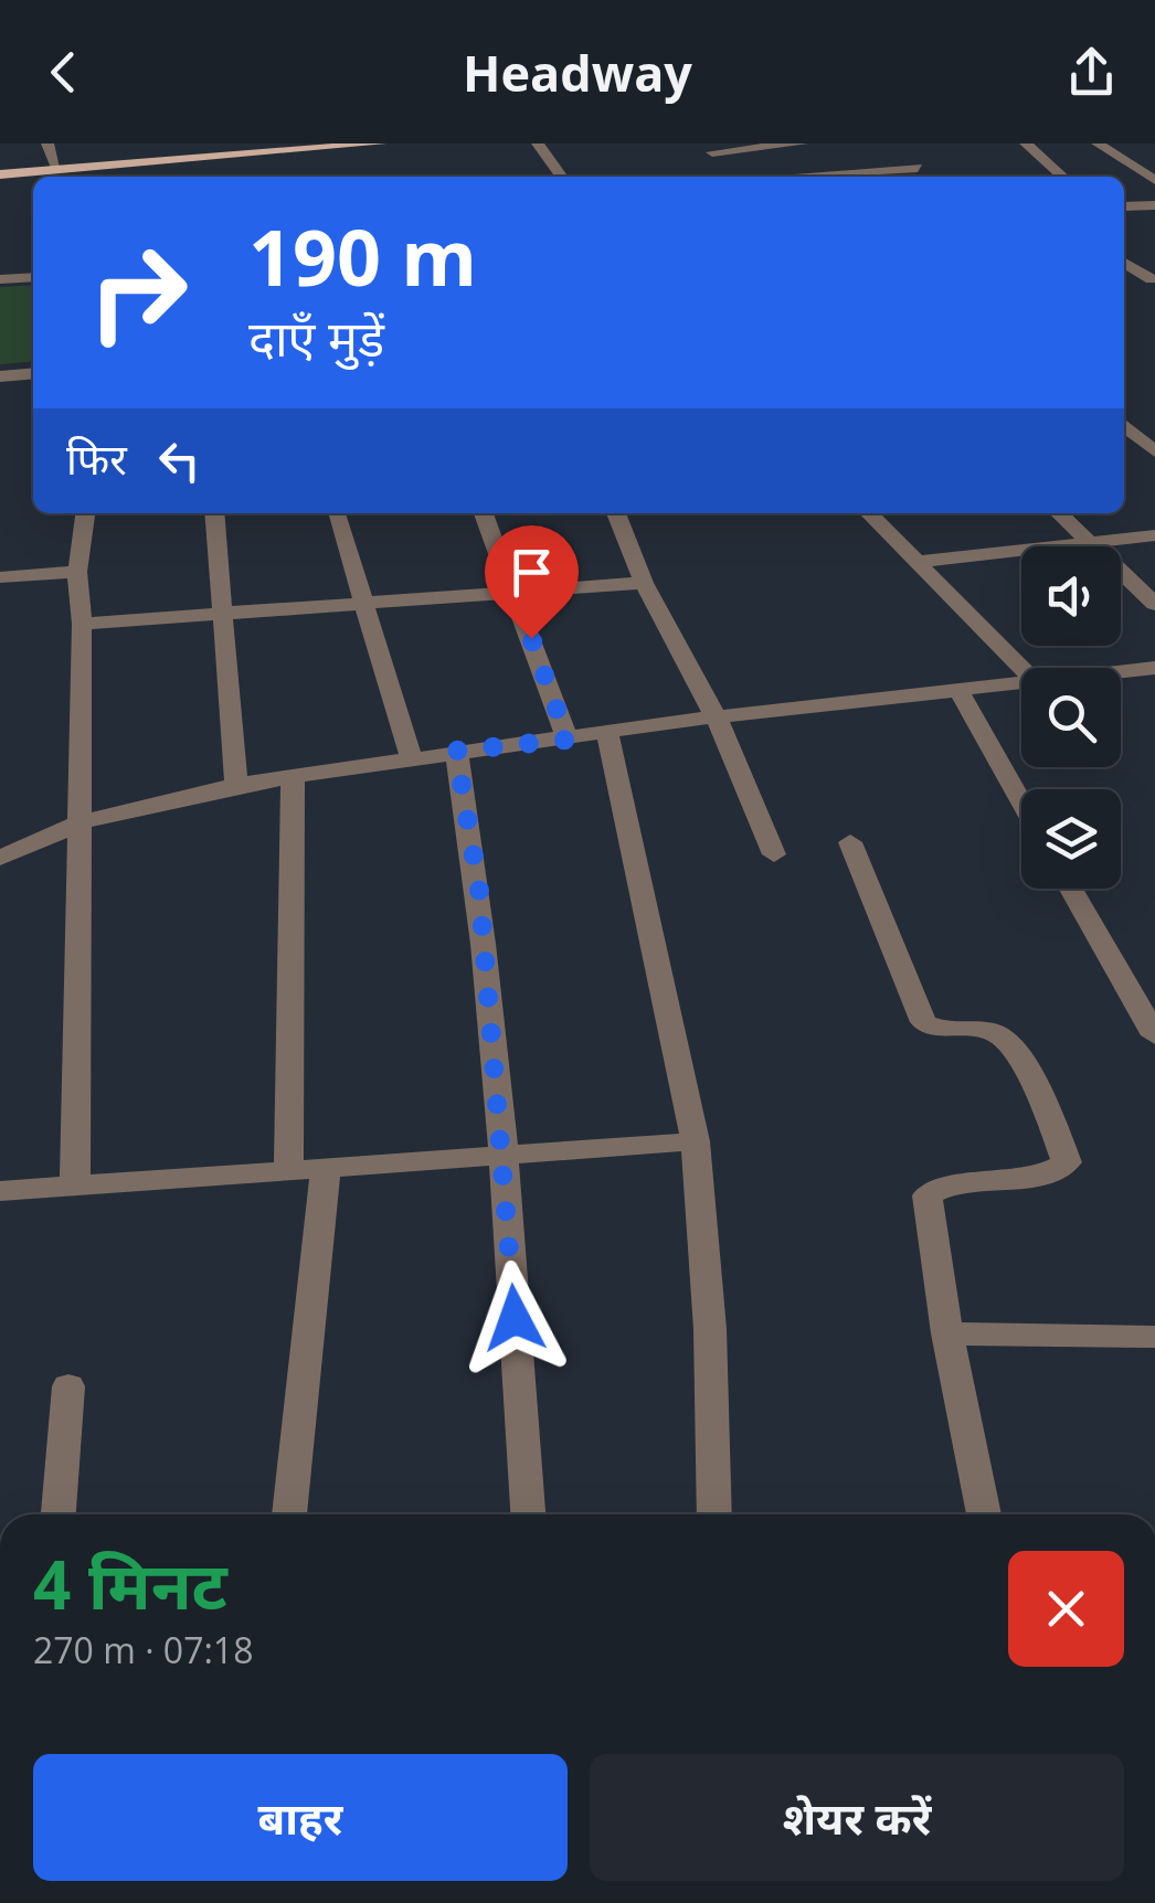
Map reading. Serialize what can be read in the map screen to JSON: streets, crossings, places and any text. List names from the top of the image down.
{
  "page": {
    "header": "Headway",
    "turn": ["190 m", "दाएँ मुड़ें"],
    "then": "फिर",
    "heading": ["4 मिनट", "270 m · 07:18"],
    "buttons": ["बाहर", "शेयर करें"]
  }
}
